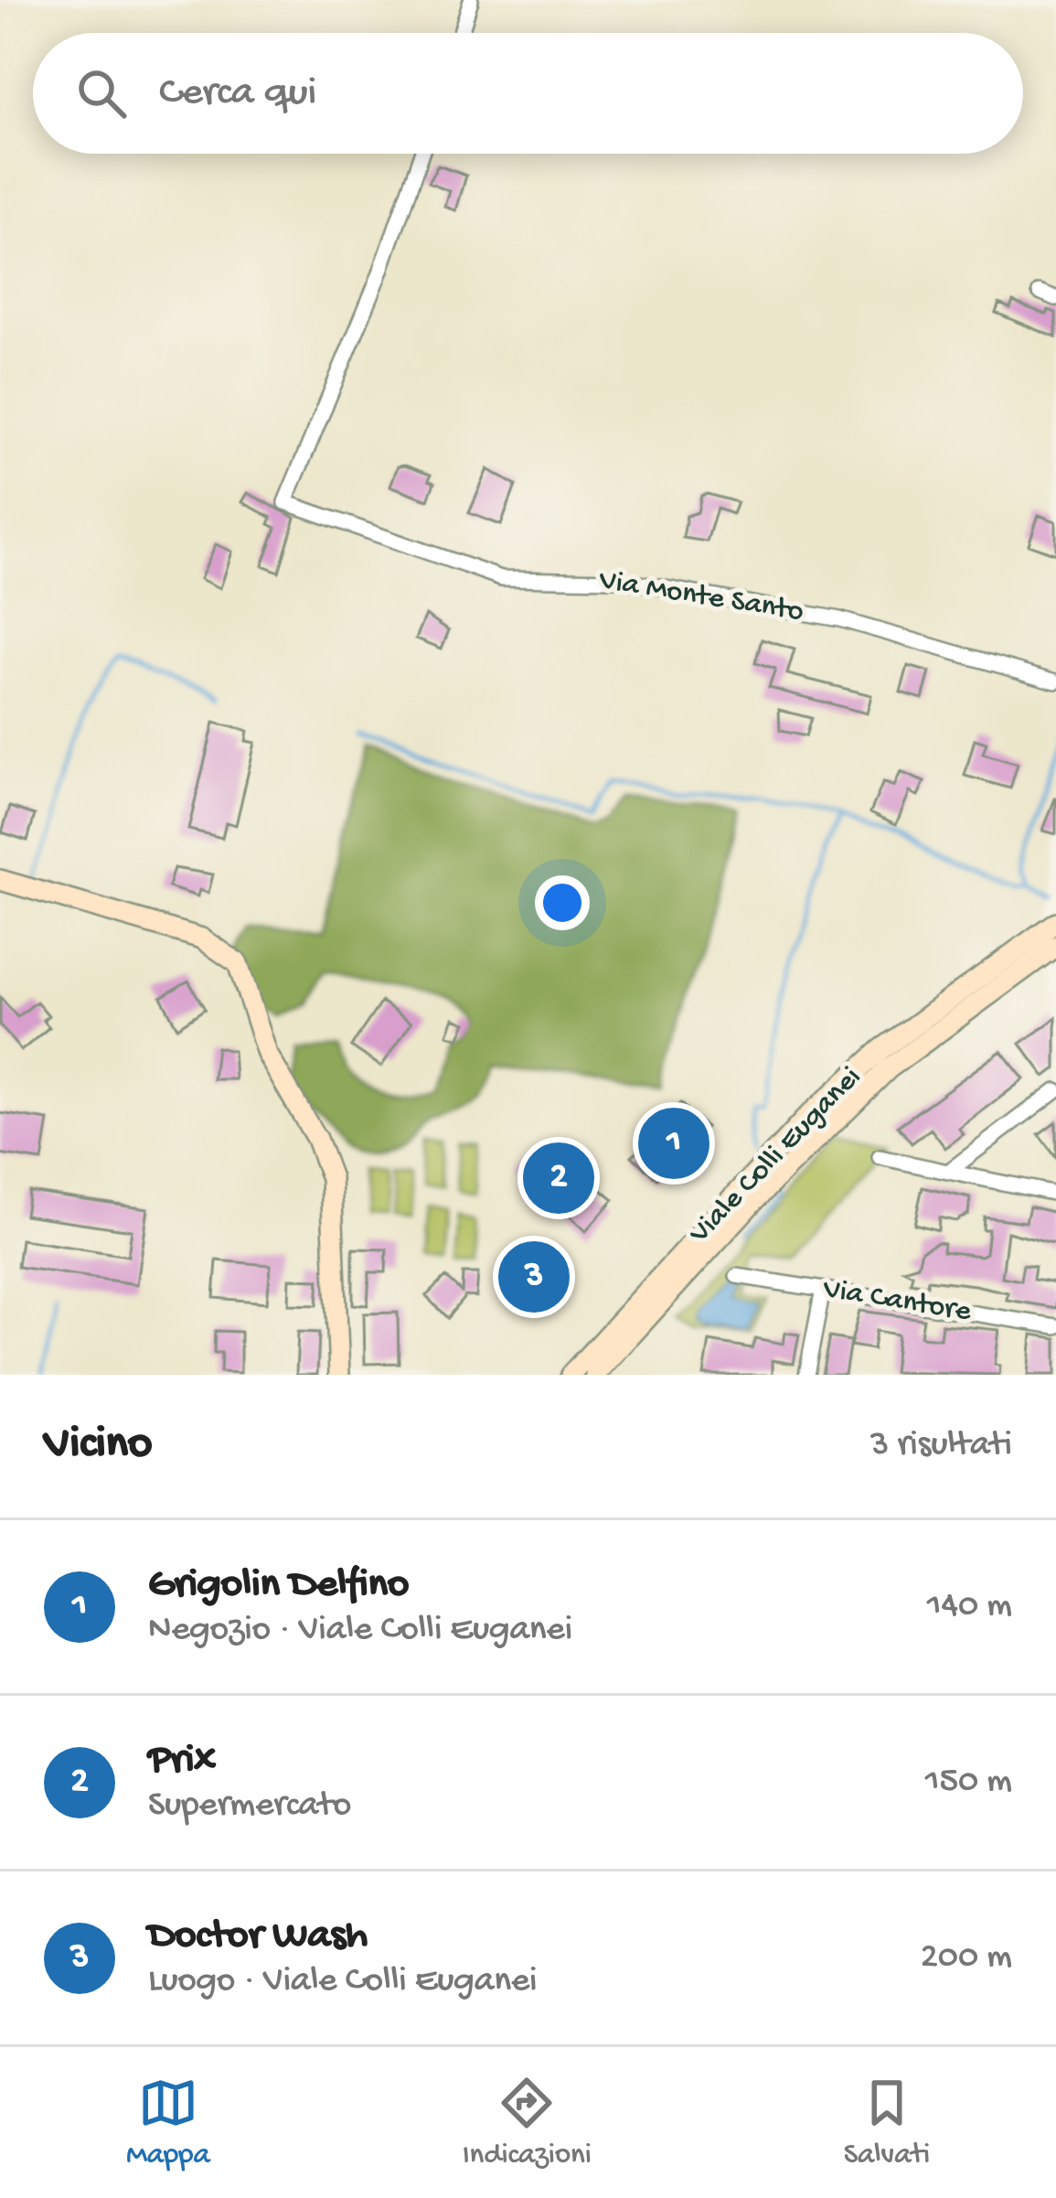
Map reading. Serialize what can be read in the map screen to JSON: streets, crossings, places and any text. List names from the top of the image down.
{
  "streets": {
    "main road": ["Viale Colli Euganei"],
    "street": ["Via Monte Santo", "Via Cantore"]
  },
  "page": {
    "search": "Cerca qui",
    "pins": ["1", "2", "3"],
    "heading": ["Vicino", "3 risultati"],
    "list": [
      {
        "mark": "1",
        "name": "Grigolin Delfino",
        "note": "Negozio · Viale Colli Euganei",
        "value": "140 m"
      },
      {
        "mark": "2",
        "name": "Prix",
        "note": "Supermercato",
        "value": "150 m"
      },
      {
        "mark": "3",
        "name": "Doctor Wash",
        "note": "Luogo · Viale Colli Euganei",
        "value": "200 m"
      }
    ],
    "nav": ["Mappa", "Indicazioni", "Salvati"]
  }
}
